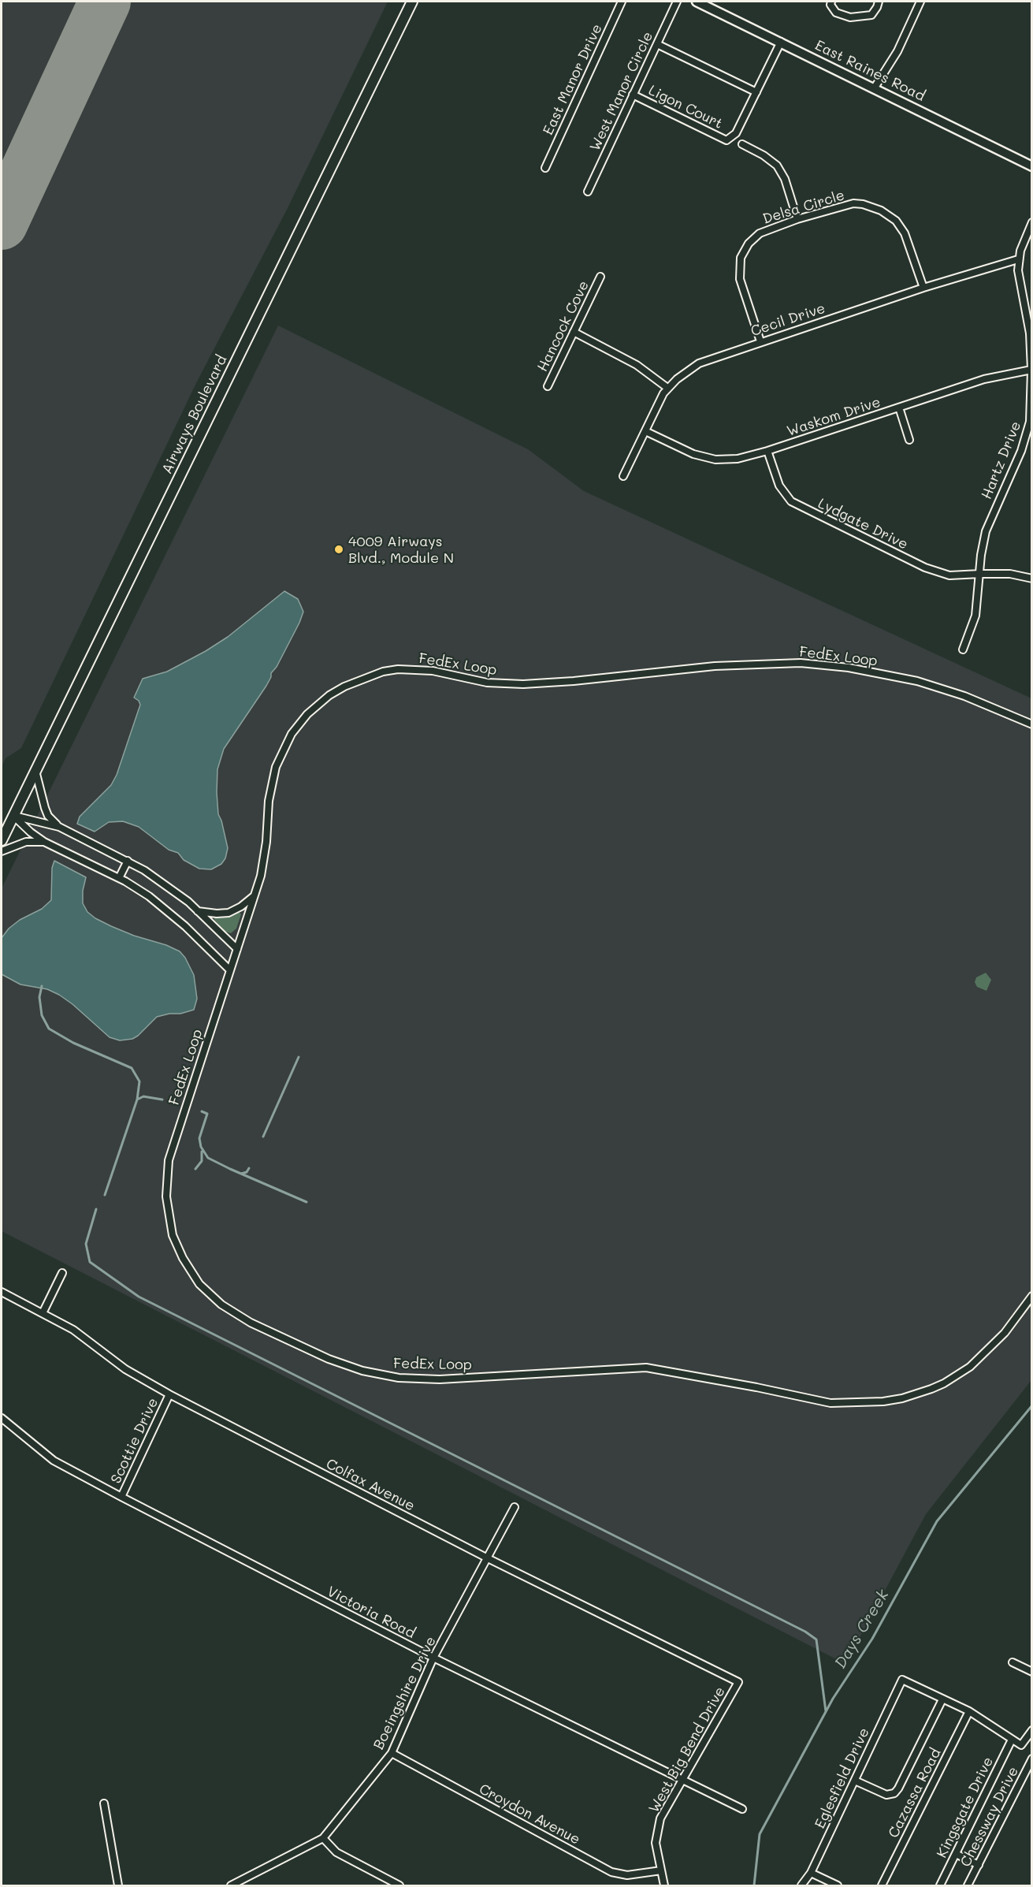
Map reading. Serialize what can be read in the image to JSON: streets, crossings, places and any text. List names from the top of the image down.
{
  "streets": {
    "main road": ["East Raines Road", "Airways Boulevard"],
    "street": [
      "East Manor Drive",
      "West Manor Circle",
      "Ligon Court",
      "Delsa Circle",
      "Cecil Drive",
      "Hancock Cove",
      "Waskom Drive",
      "Hartz Drive",
      "Lydgate Drive",
      "FedEx Loop",
      "Scottie Drive",
      "Colfax Avenue",
      "Victoria Road",
      "Boeingshire Drive",
      "West Big Bend Drive",
      "Eglesfield Drive",
      "Cazassa Road",
      "Kingsgate Drive",
      "Croydon Avenue",
      "Chessway Drive"
    ]
  },
  "crossings": [
    ["East Raines Road", "Ligon Court"],
    ["West Manor Circle", "Ligon Court"],
    ["Delsa Circle", "Cecil Drive"],
    ["Cecil Drive", "Waskom Drive"],
    ["Cecil Drive", "Hartz Drive"],
    ["Waskom Drive", "Hartz Drive"],
    ["Waskom Drive", "Lydgate Drive"],
    ["Hartz Drive", "Lydgate Drive"],
    ["Scottie Drive", "Colfax Avenue"],
    ["Scottie Drive", "Victoria Road"],
    ["Colfax Avenue", "Boeingshire Drive"],
    ["Colfax Avenue", "West Big Bend Drive"],
    ["Victoria Road", "Boeingshire Drive"],
    ["Victoria Road", "West Big Bend Drive"],
    ["Boeingshire Drive", "Croydon Avenue"],
    ["West Big Bend Drive", "Croydon Avenue"]
  ],
  "water": ["Days Creek"],
  "places": ["4009 Airways Blvd., Module N"]
}
